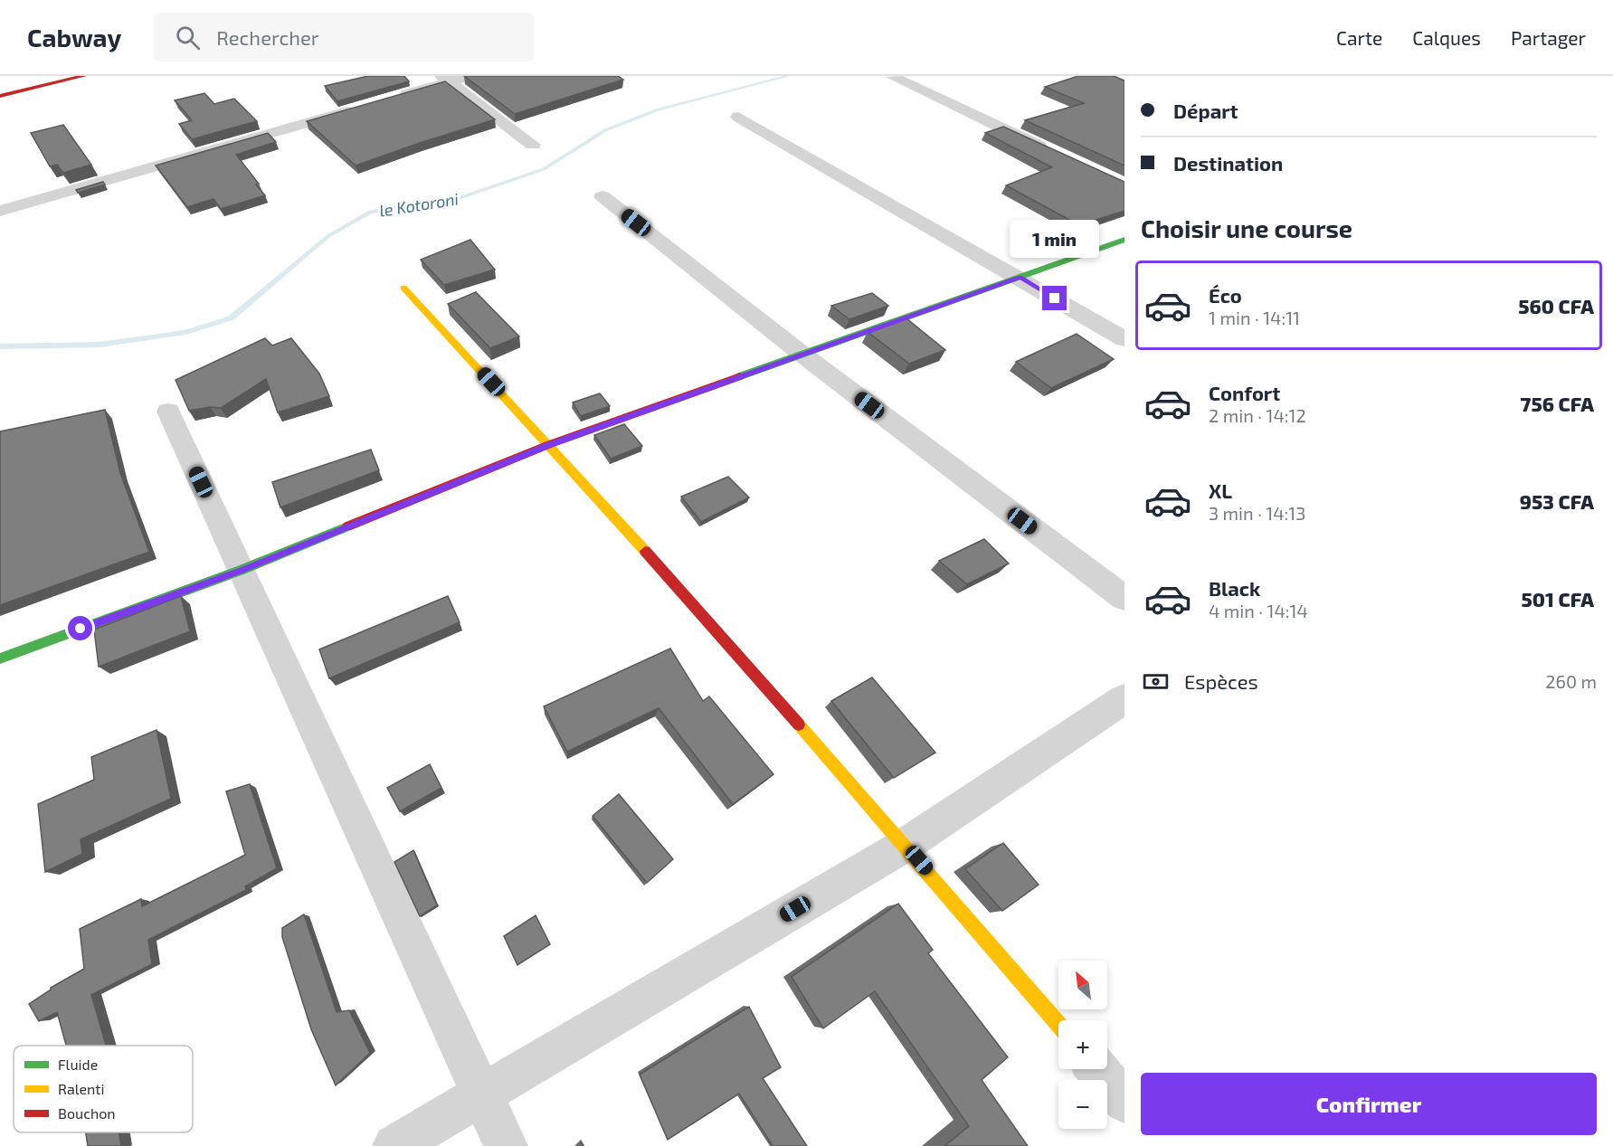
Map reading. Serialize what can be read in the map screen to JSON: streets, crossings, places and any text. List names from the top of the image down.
{
  "water": ["le Kotoroni"],
  "legend": ["Fluide", "Ralenti", "Bouchon"],
  "north": "top left",
  "page": {
    "header": "Cabway",
    "search": "Rechercher",
    "nav": ["Carte", "Calques", "Partager"],
    "banner": ["Départ", "Destination"],
    "heading": "Choisir une course",
    "bubble": "1 min",
    "list": [
      {
        "name": "Éco",
        "note": "1 min · 14:11",
        "value": "560 CFA"
      },
      {
        "name": "Confort",
        "note": "2 min · 14:12",
        "value": "756 CFA"
      },
      {
        "name": "XL",
        "note": "3 min · 14:13",
        "value": "953 CFA"
      },
      {
        "name": "Black",
        "note": "4 min · 14:14",
        "value": "501 CFA"
      }
    ],
    "pay": ["Espèces", "260 m"],
    "map_buttons": ["+", "−"],
    "buttons": "Confirmer"
  }
}
